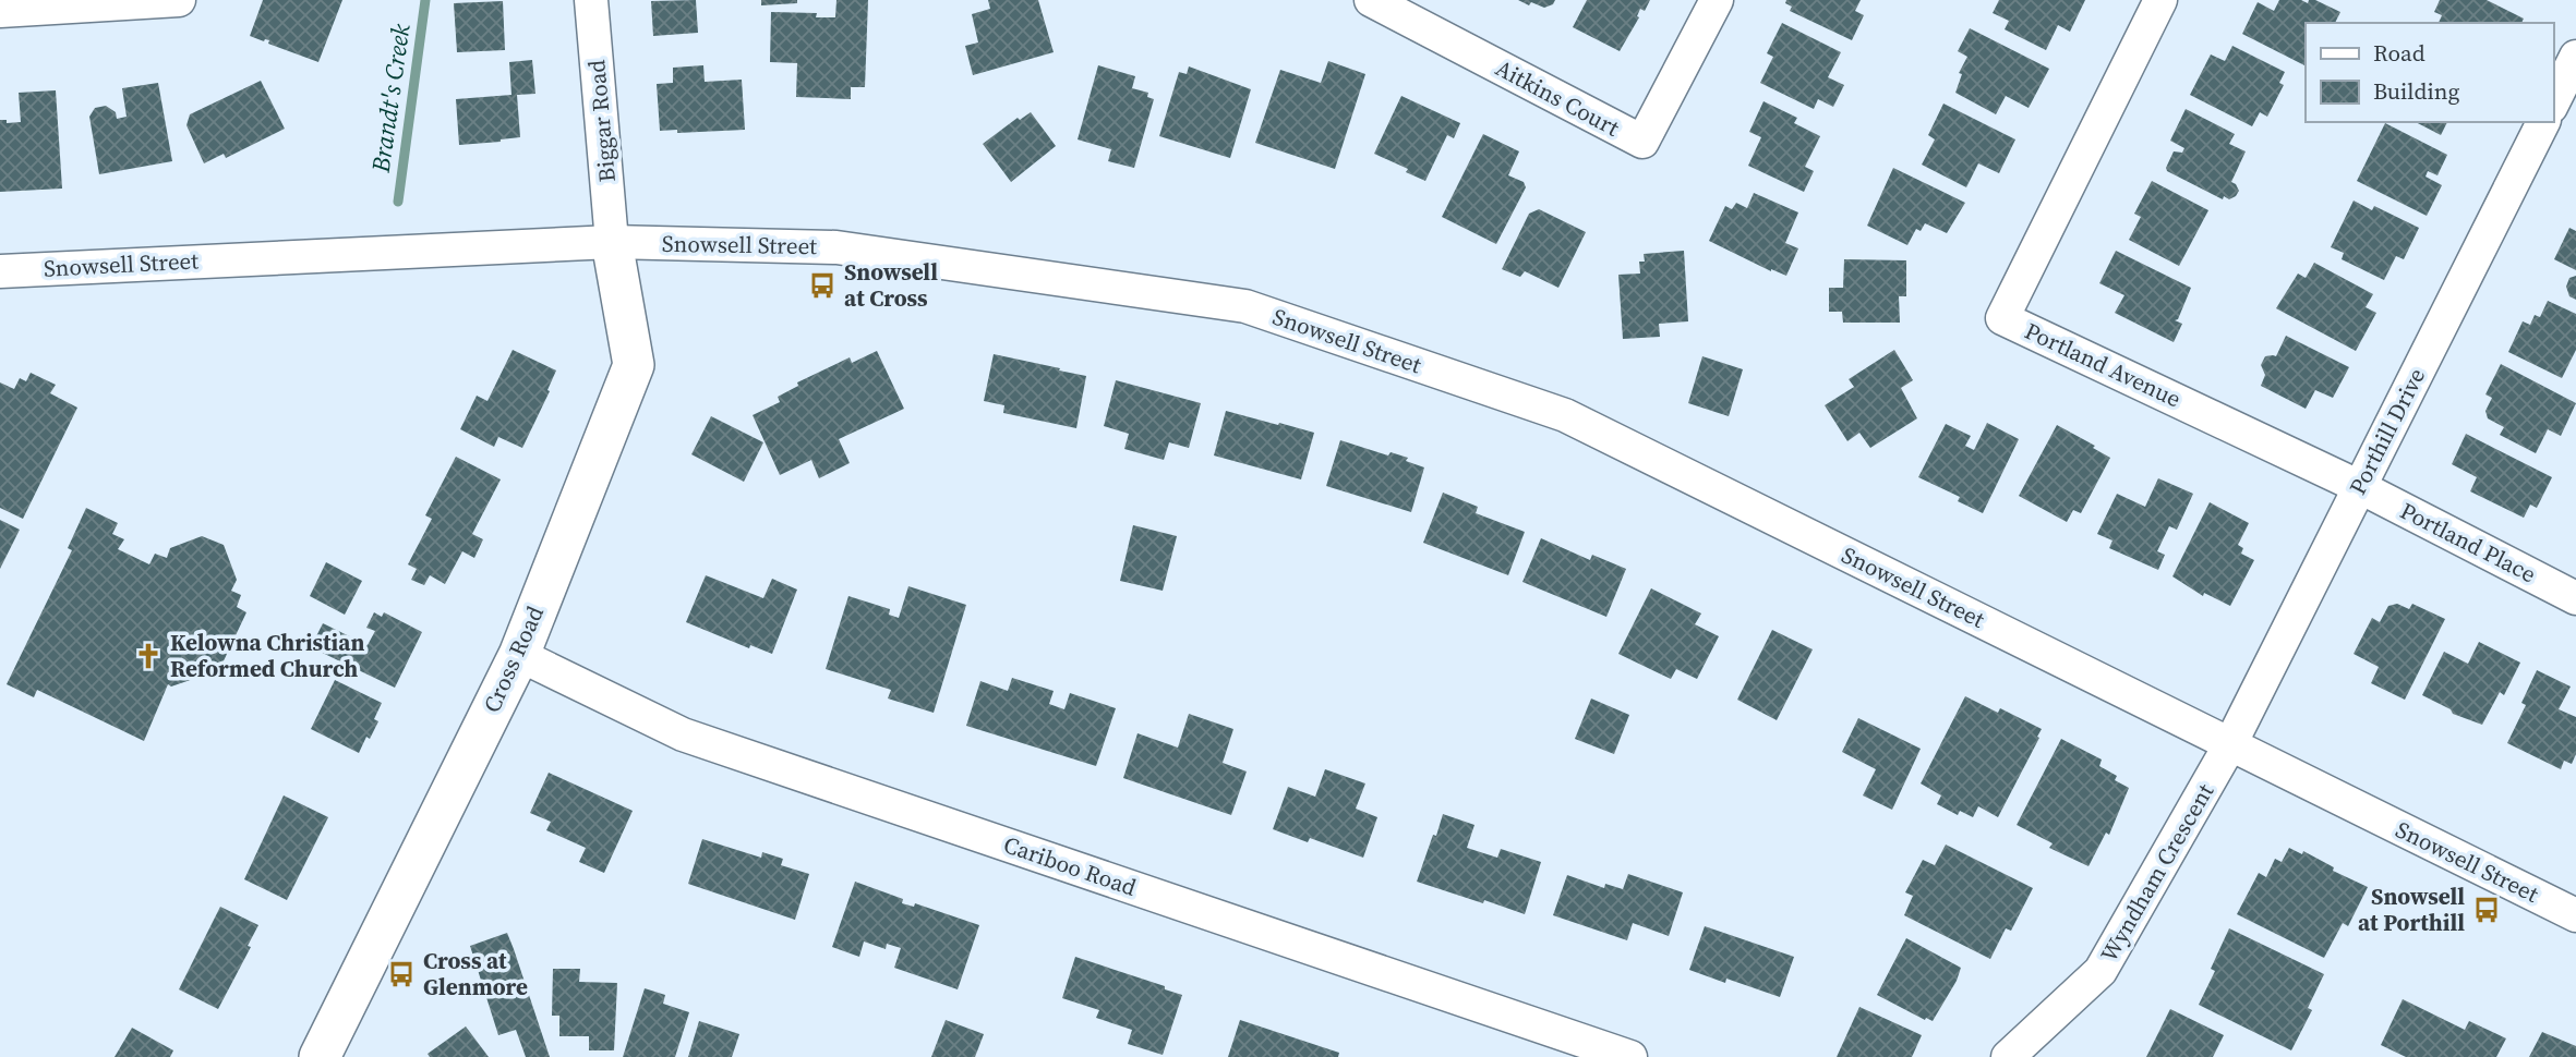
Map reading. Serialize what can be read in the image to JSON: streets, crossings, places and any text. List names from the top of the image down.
{
  "streets": {
    "street": [
      "Aitkins Court",
      "Biggar Road",
      "Snowsell Street",
      "Portland Avenue",
      "Porthill Drive",
      "Portland Place",
      "Cross Road",
      "Cariboo Road",
      "Wyndham Crescent"
    ]
  },
  "crossings": [
    ["Biggar Road", "Snowsell Street"],
    ["Biggar Road", "Cross Road"],
    ["Snowsell Street", "Porthill Drive"],
    ["Snowsell Street", "Cross Road"],
    ["Snowsell Street", "Wyndham Crescent"],
    ["Portland Avenue", "Porthill Drive"],
    ["Portland Avenue", "Portland Place"],
    ["Porthill Drive", "Portland Place"],
    ["Porthill Drive", "Wyndham Crescent"],
    ["Cross Road", "Cariboo Road"]
  ],
  "water": ["Brandt's Creek"],
  "places": {
    "bus stop": ["Snowsell at Cross", "Snowsell at Porthill", "Cross at Glenmore"],
    "church": ["Kelowna Christian Reformed Church"]
  },
  "legend": ["Road", "Building"]
}
